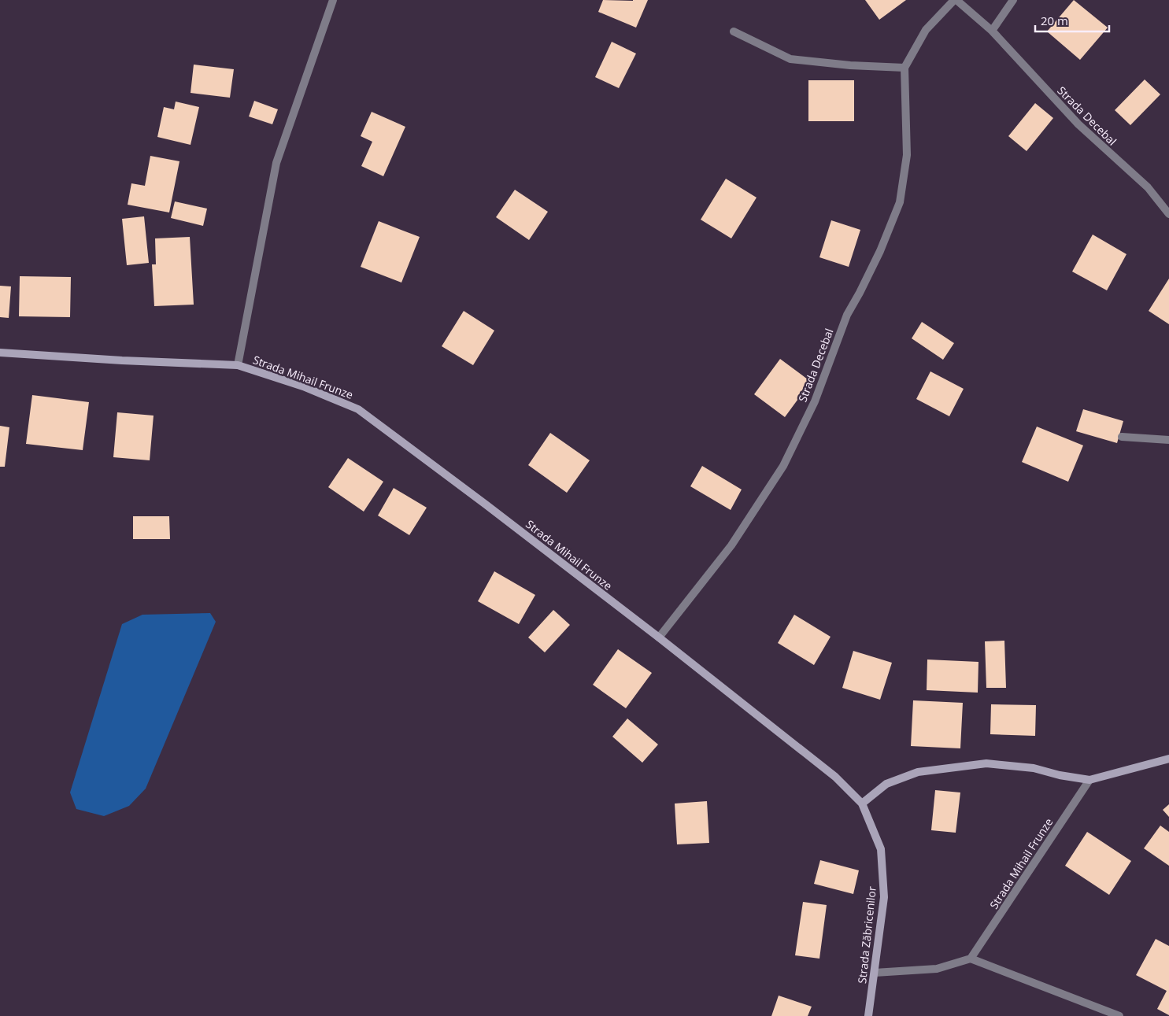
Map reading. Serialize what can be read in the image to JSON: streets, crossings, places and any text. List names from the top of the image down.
{
  "streets": {
    "street": ["Strada Decebal", "Strada Mihail Frunze", "Strada Zăbricenilor"]
  },
  "crossings": [
    ["Strada Decebal", "Strada Mihail Frunze"],
    ["Strada Mihail Frunze", "Strada Zăbricenilor"]
  ],
  "scale_bar": "20 m"
}
